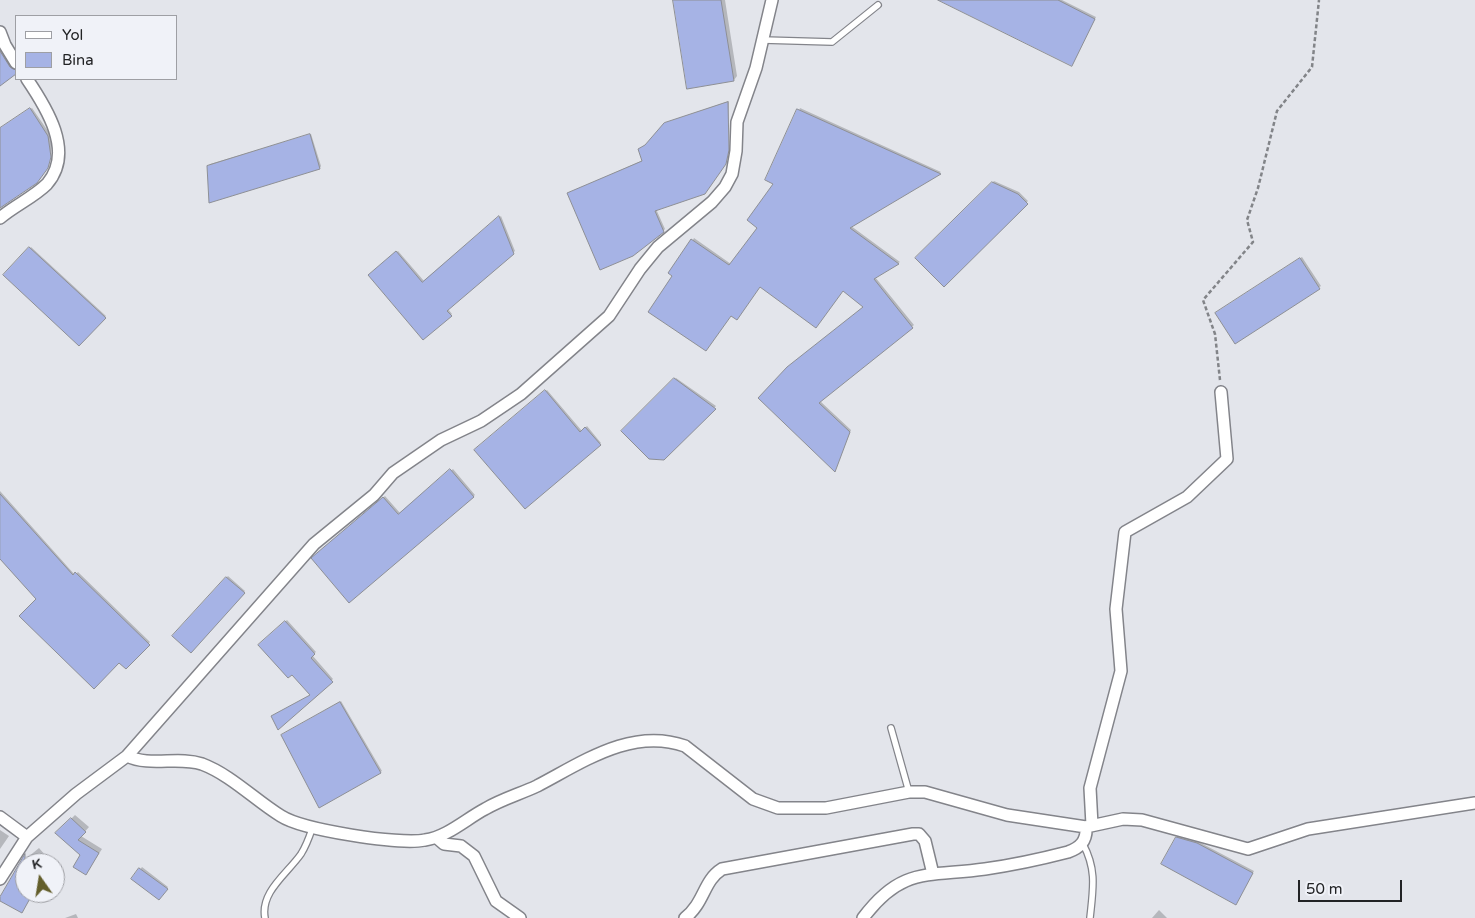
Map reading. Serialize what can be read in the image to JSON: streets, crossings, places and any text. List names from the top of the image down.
{
  "legend": ["Yol", "Bina"],
  "scale_bar": "50 m",
  "north": "top"
}
